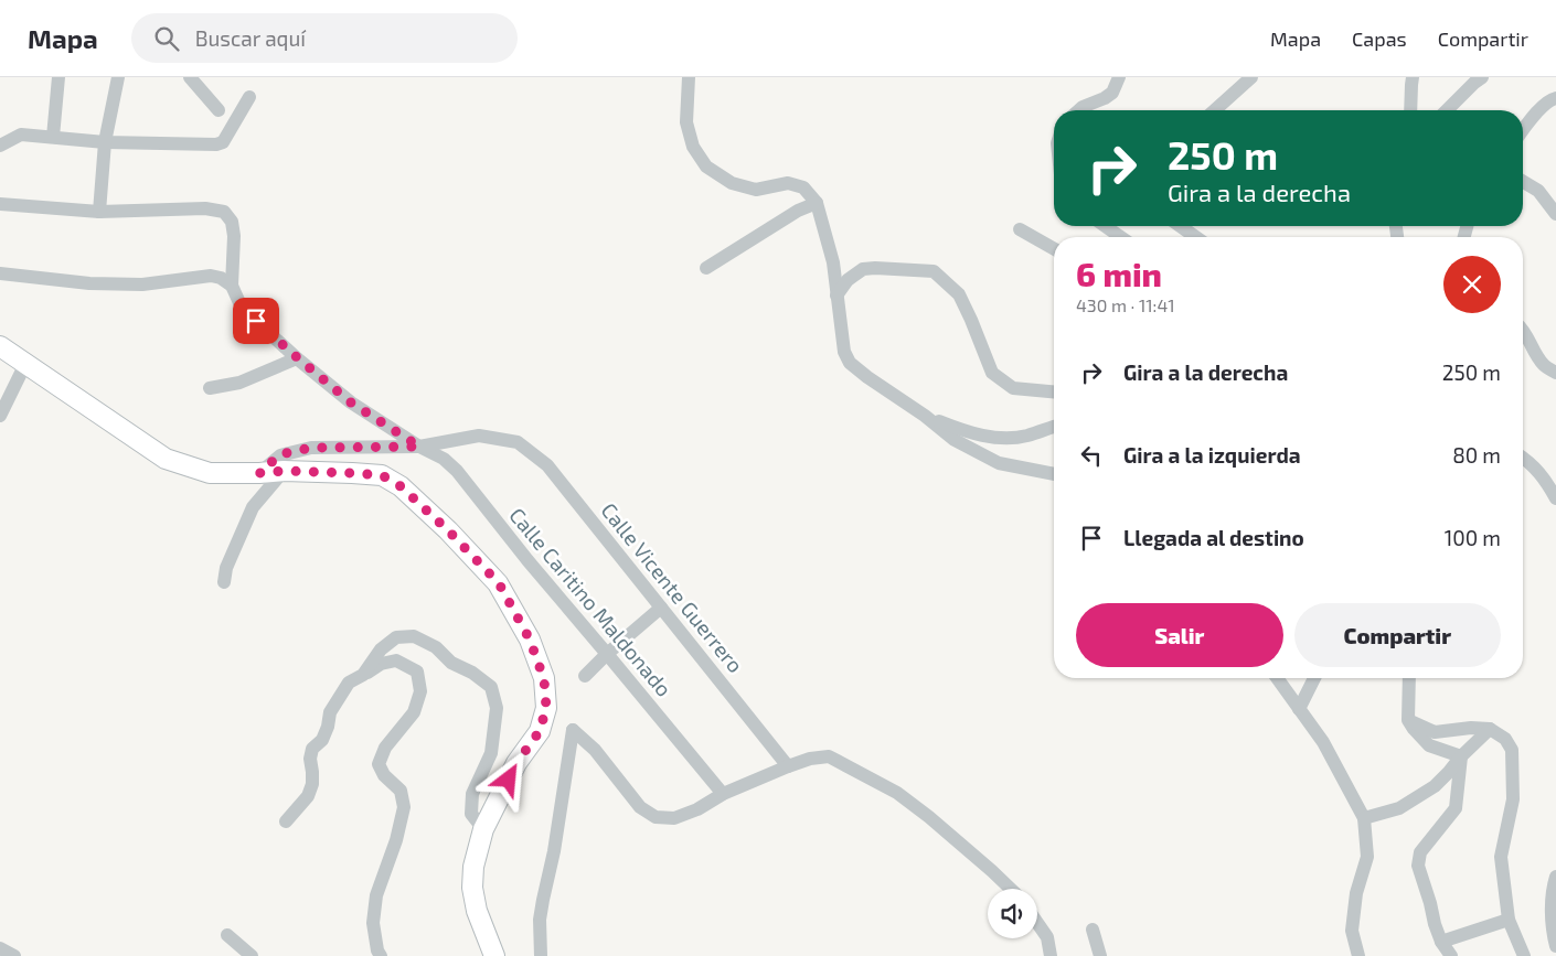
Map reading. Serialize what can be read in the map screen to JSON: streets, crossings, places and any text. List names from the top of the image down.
{
  "streets": {
    "street": ["Calle Vicente Guerrero", "Calle Caritino Maldonado"]
  },
  "crossings": [
    ["Calle Vicente Guerrero", "Calle Caritino Maldonado"]
  ],
  "page": {
    "header": "Mapa",
    "search": "Buscar aquí",
    "nav": ["Mapa", "Capas", "Compartir"],
    "turn": ["250 m", "Gira a la derecha"],
    "heading": ["6 min", "430 m · 11:41"],
    "list": [
      {
        "name": "Gira a la derecha",
        "value": "250 m"
      },
      {
        "name": "Gira a la izquierda",
        "value": "80 m"
      },
      {
        "name": "Llegada al destino",
        "value": "100 m"
      }
    ],
    "buttons": ["Salir", "Compartir"]
  }
}
